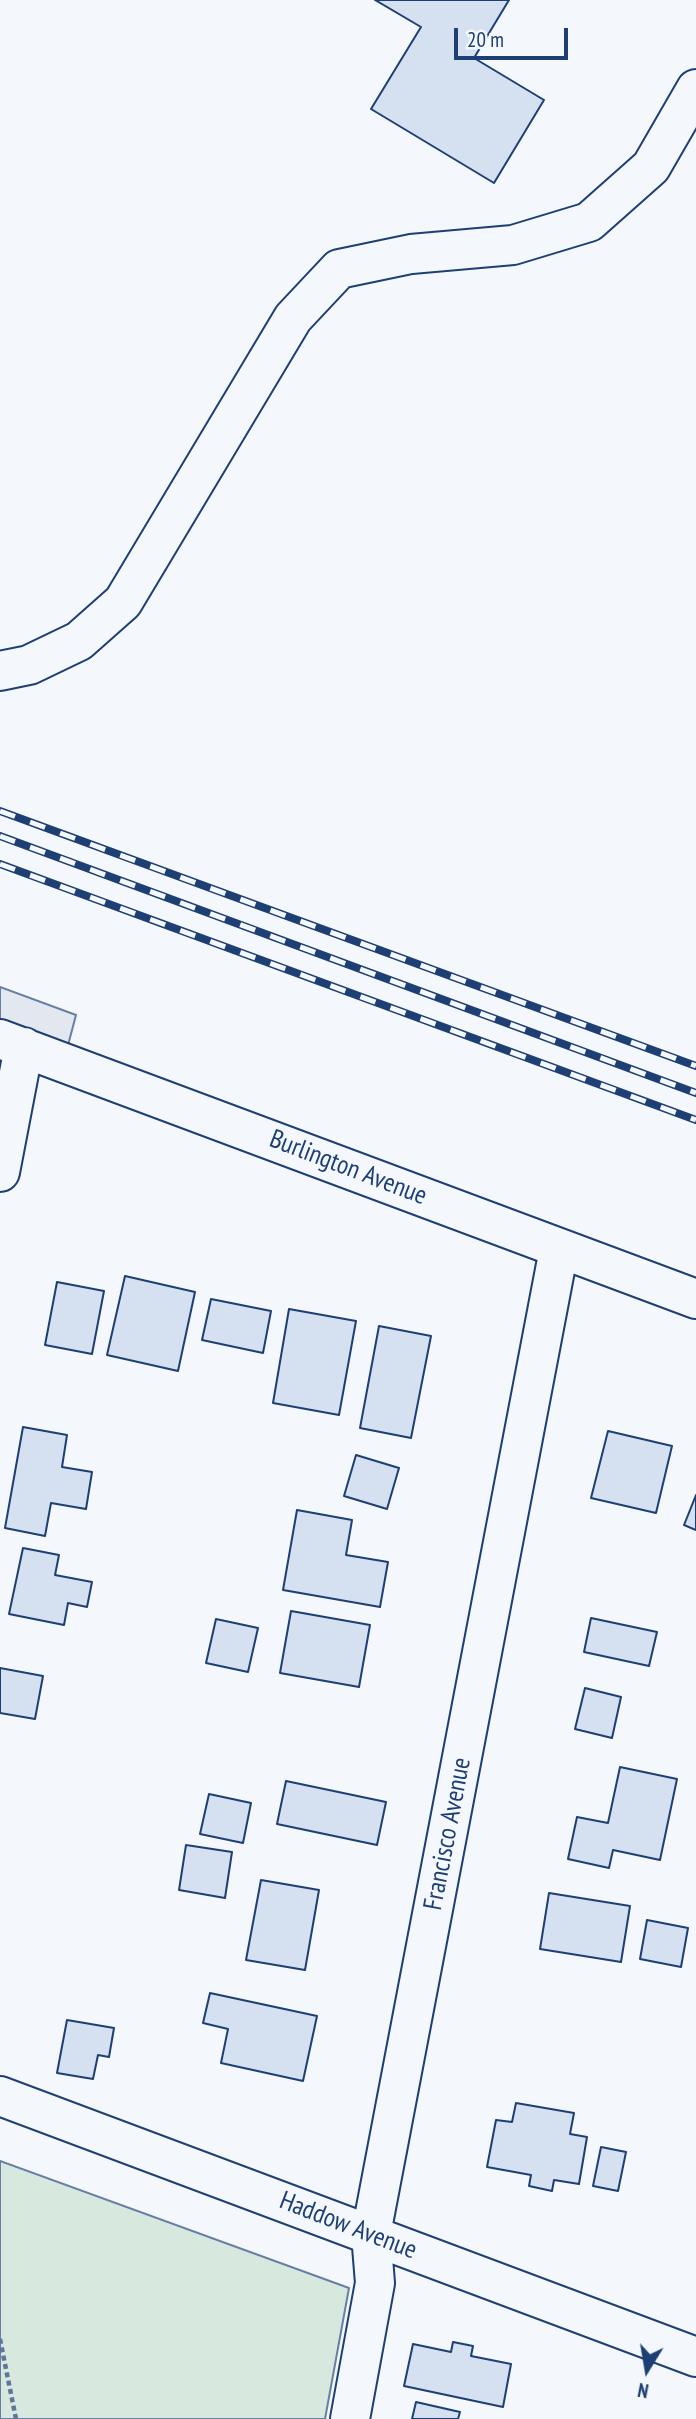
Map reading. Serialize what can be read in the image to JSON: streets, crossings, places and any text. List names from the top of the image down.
{
  "streets": {
    "street": ["Burlington Avenue", "Francisco Avenue", "Haddow Avenue"]
  },
  "crossings": [
    ["Burlington Avenue", "Francisco Avenue"],
    ["Francisco Avenue", "Haddow Avenue"]
  ],
  "scale_bar": "20 m",
  "north": "bottom"
}
